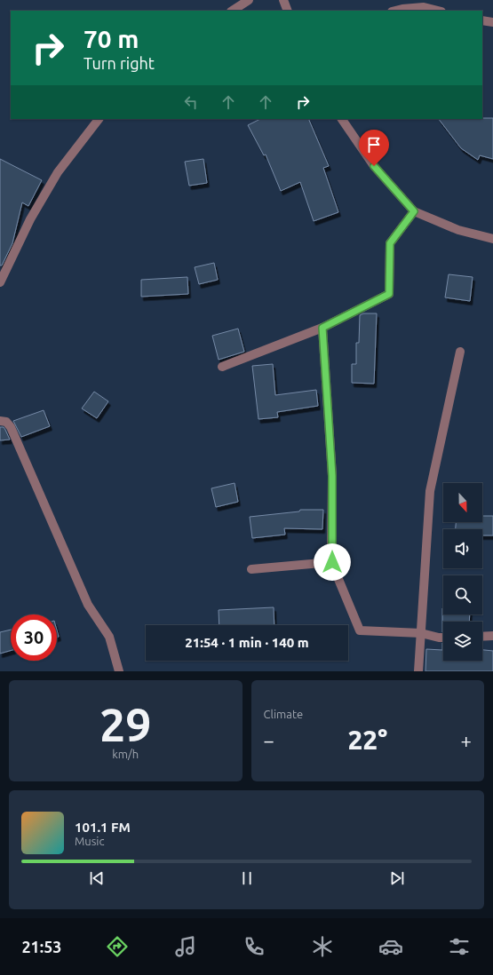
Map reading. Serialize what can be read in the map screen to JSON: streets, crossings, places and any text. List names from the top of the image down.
{
  "north": "bottom",
  "page": {
    "turn": ["70 m", "Turn right"],
    "limit": "30",
    "trip": "21:54 · 1 min · 140 m",
    "tile": [
      ["29", "km/h"],
      "Climate"
    ],
    "heat": ["−", "22°", "+"],
    "song": ["101.1 FM", "Music"],
    "tabs": "21:53"
  }
}
